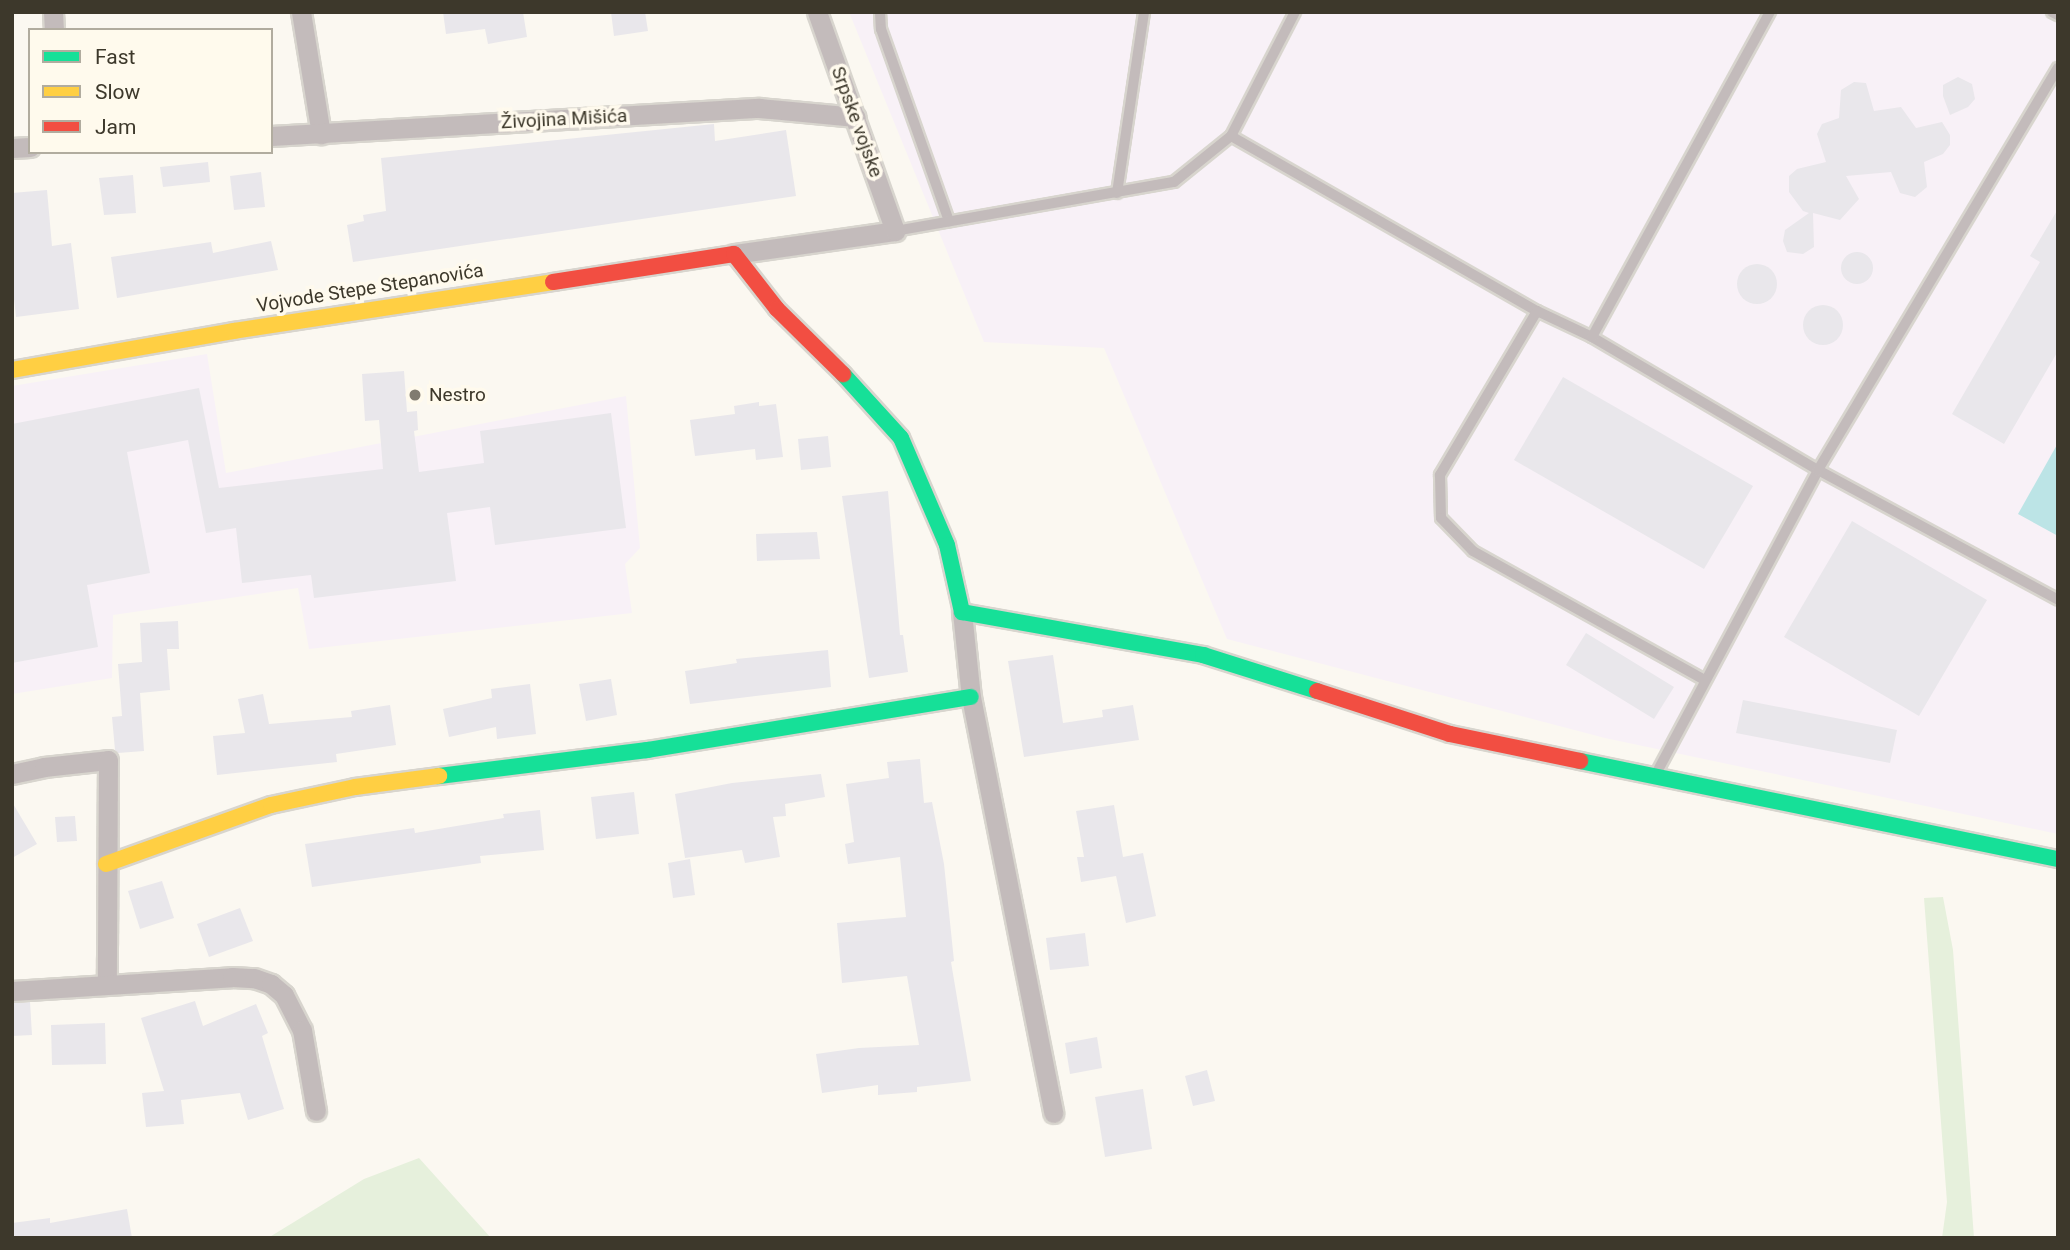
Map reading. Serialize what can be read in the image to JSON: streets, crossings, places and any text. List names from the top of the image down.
{
  "streets": {
    "street": ["Živojina Mišića", "Srpske vojske", "Vojvode Stepe Stepanovića"]
  },
  "crossings": [
    ["Živojina Mišića", "Srpske vojske"]
  ],
  "places": ["Nestro"],
  "legend": ["Fast", "Slow", "Jam"]
}
